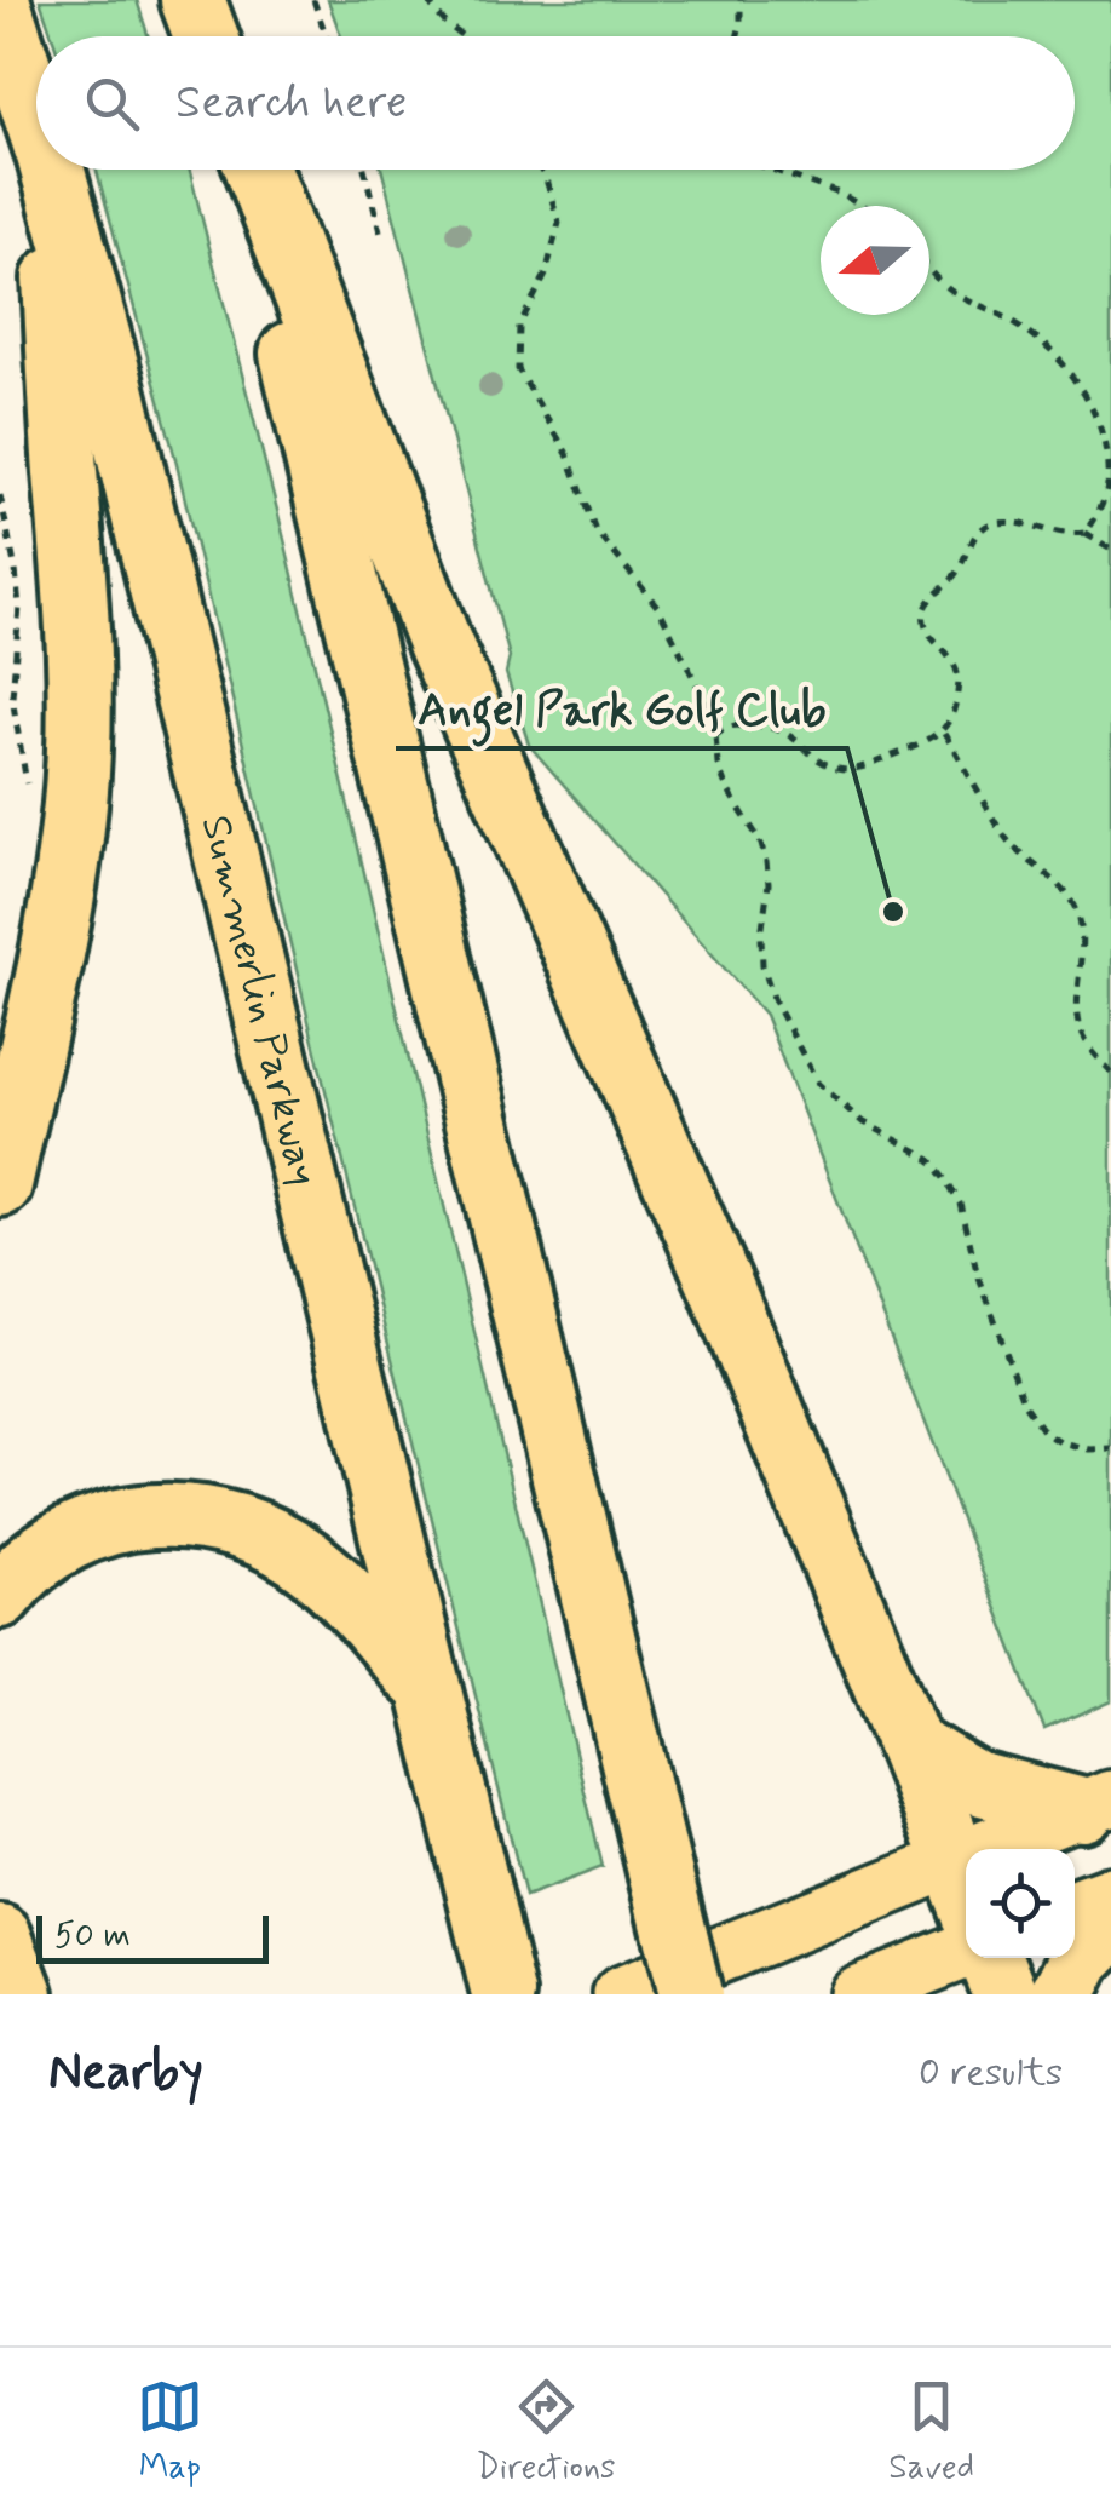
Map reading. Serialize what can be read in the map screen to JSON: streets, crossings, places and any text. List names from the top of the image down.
{
  "streets": {
    "highway": ["Summerlin Parkway"]
  },
  "places": ["Angel Park Golf Club"],
  "scale_bar": "50 m",
  "north": "left",
  "page": {
    "search": "Search here",
    "scale": "50 m",
    "heading": ["Nearby", "0 results"],
    "nav": ["Map", "Directions", "Saved"]
  }
}
